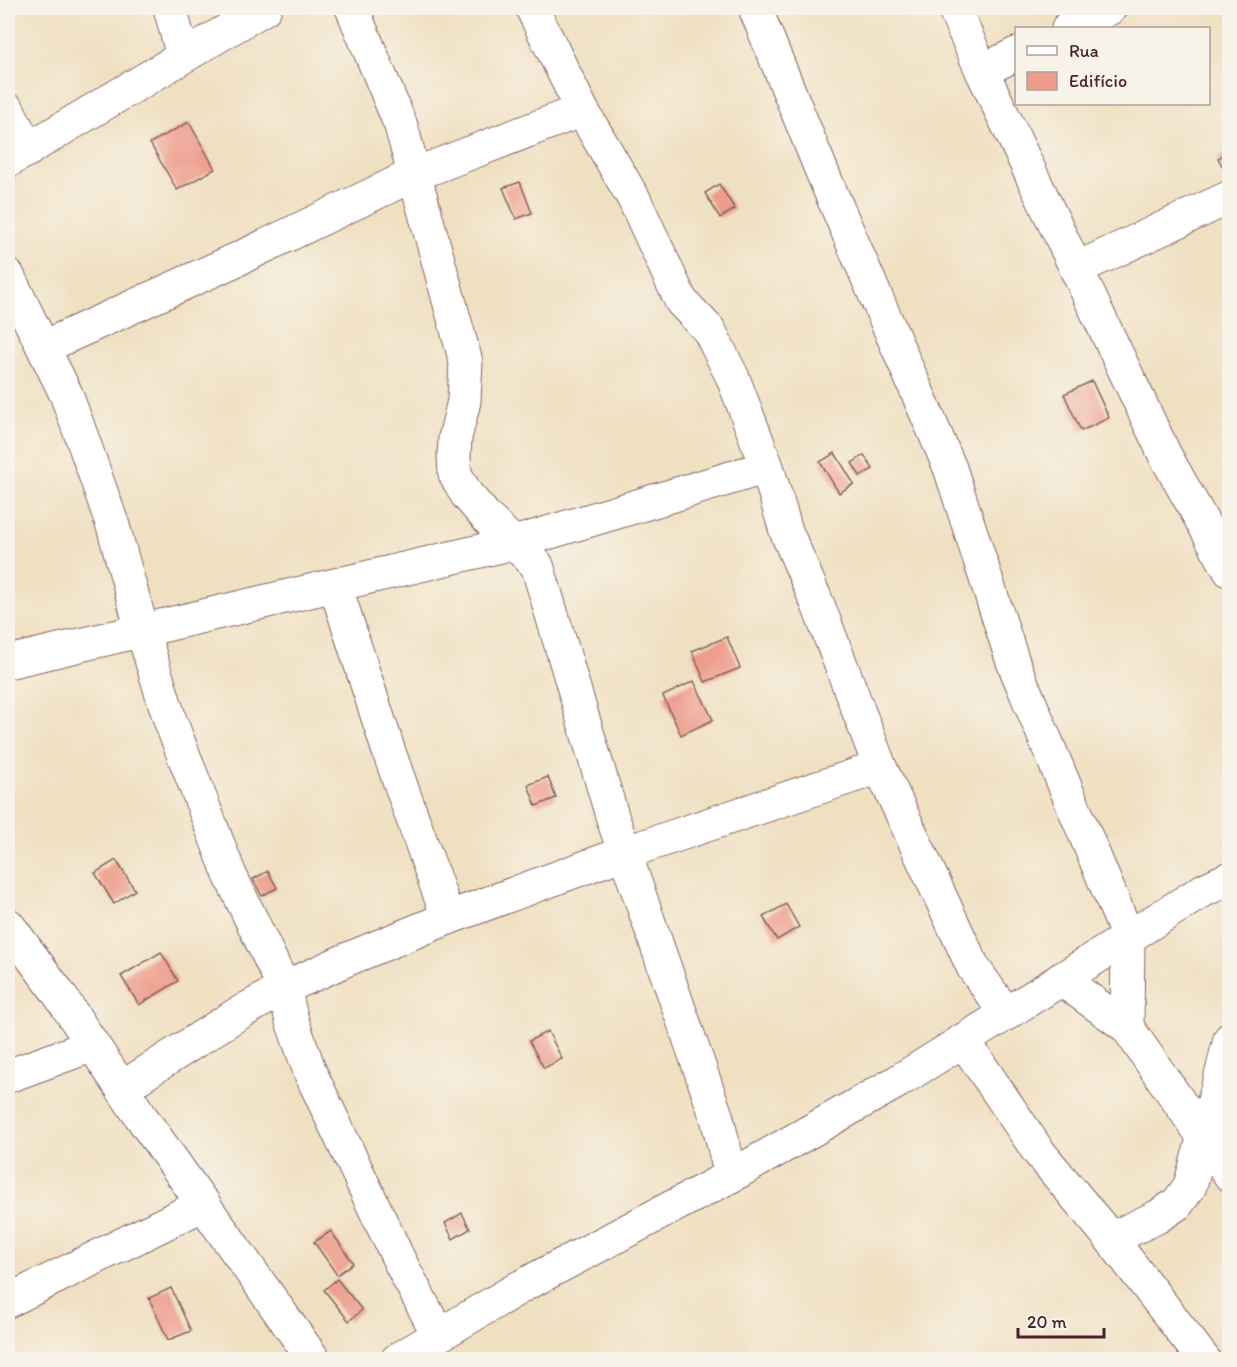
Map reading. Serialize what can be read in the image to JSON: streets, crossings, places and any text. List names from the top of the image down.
{
  "legend": ["Rua", "Edifício"],
  "scale_bar": "20 m"
}
